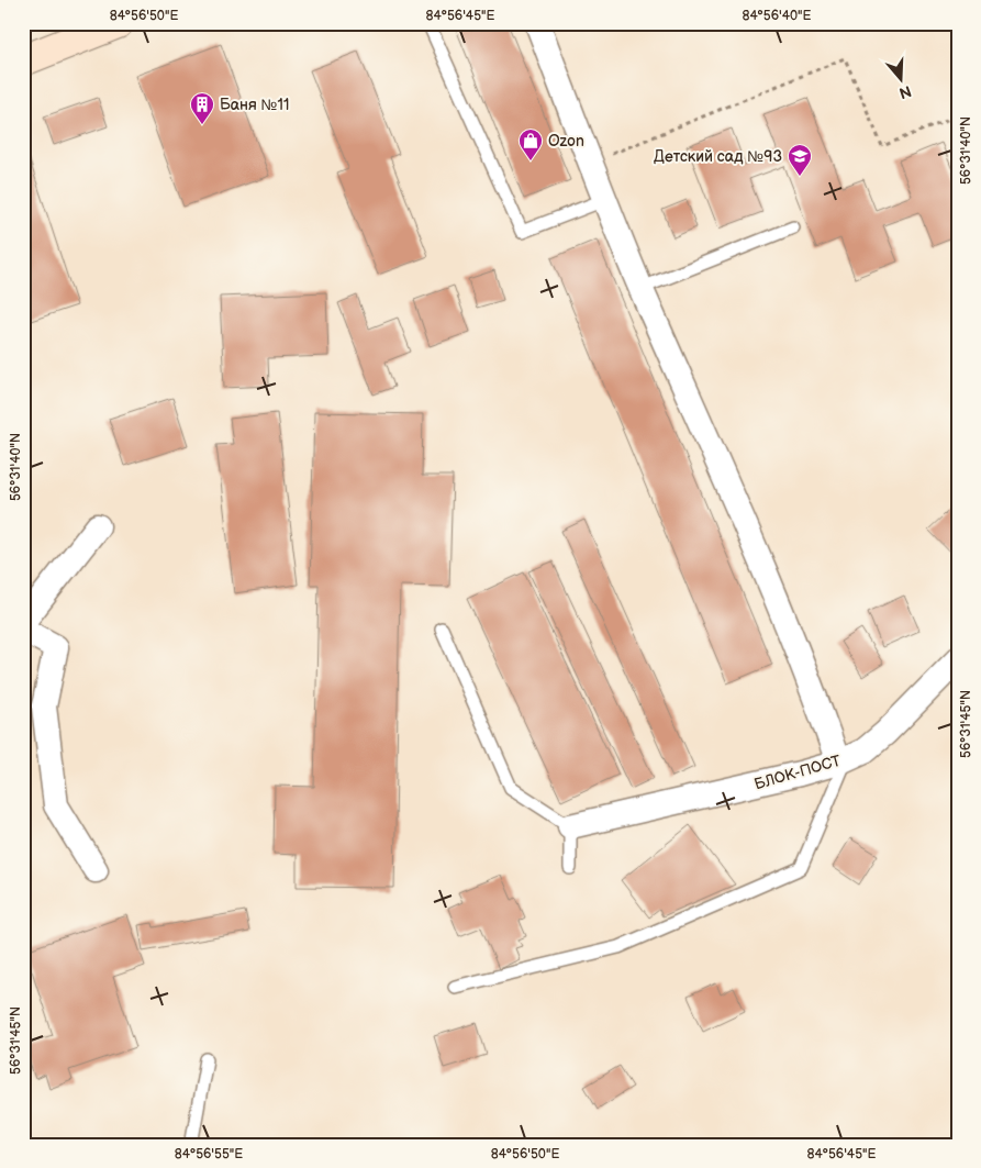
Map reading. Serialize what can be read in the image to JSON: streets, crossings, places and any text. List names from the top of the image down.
{
  "streets": {
    "street": ["БЛОК-ПОСТ"]
  },
  "places": {
    "building": ["Баня №11"],
    "shop": ["Ozon"],
    "school or university": ["Детский сад №93"]
  },
  "north": "bottom",
  "coordinates": [
    "84°56'50\"E",
    "84°56'45\"E",
    "84°56'40\"E",
    "56°31'40\"N",
    "56°31'45\"N",
    "84°56'55\"E"
  ]
}
